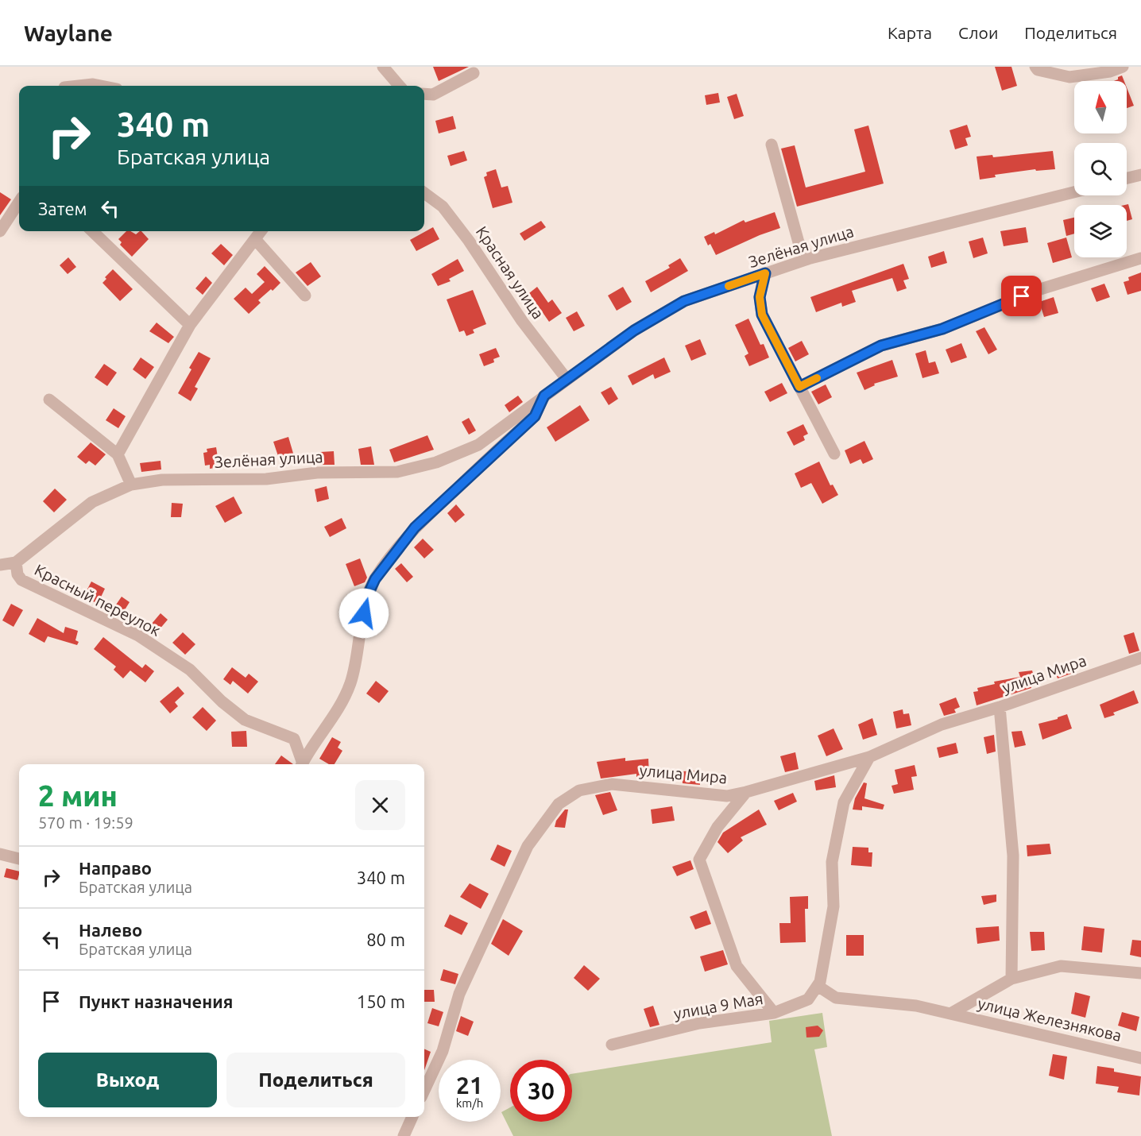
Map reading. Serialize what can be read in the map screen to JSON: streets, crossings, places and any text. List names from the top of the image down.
{
  "streets": {
    "street": [
      "Зелёная улица",
      "Красная улица",
      "Красный переулок",
      "улица Мира",
      "улица 9 Мая",
      "улица Железнякова"
    ]
  },
  "crossings": [
    ["Зелёная улица", "Красная улица"],
    ["Зелёная улица", "Красный переулок"],
    ["улица 9 Мая", "улица Железнякова"]
  ],
  "north": "top",
  "page": {
    "header": "Waylane",
    "nav": ["Карта", "Слои", "Поделиться"],
    "turn": ["340 m", "Братская улица"],
    "then": "Затем",
    "heading": ["2 мин", "570 m · 19:59"],
    "list": [
      {
        "name": "Направо",
        "note": "Братская улица",
        "value": "340 m"
      },
      {
        "name": "Налево",
        "note": "Братская улица",
        "value": "80 m"
      },
      {
        "name": "Пункт назначения",
        "value": "150 m"
      }
    ],
    "buttons": ["Выход", "Поделиться"],
    "speed": "21 km/h",
    "limit": "30"
  }
}
